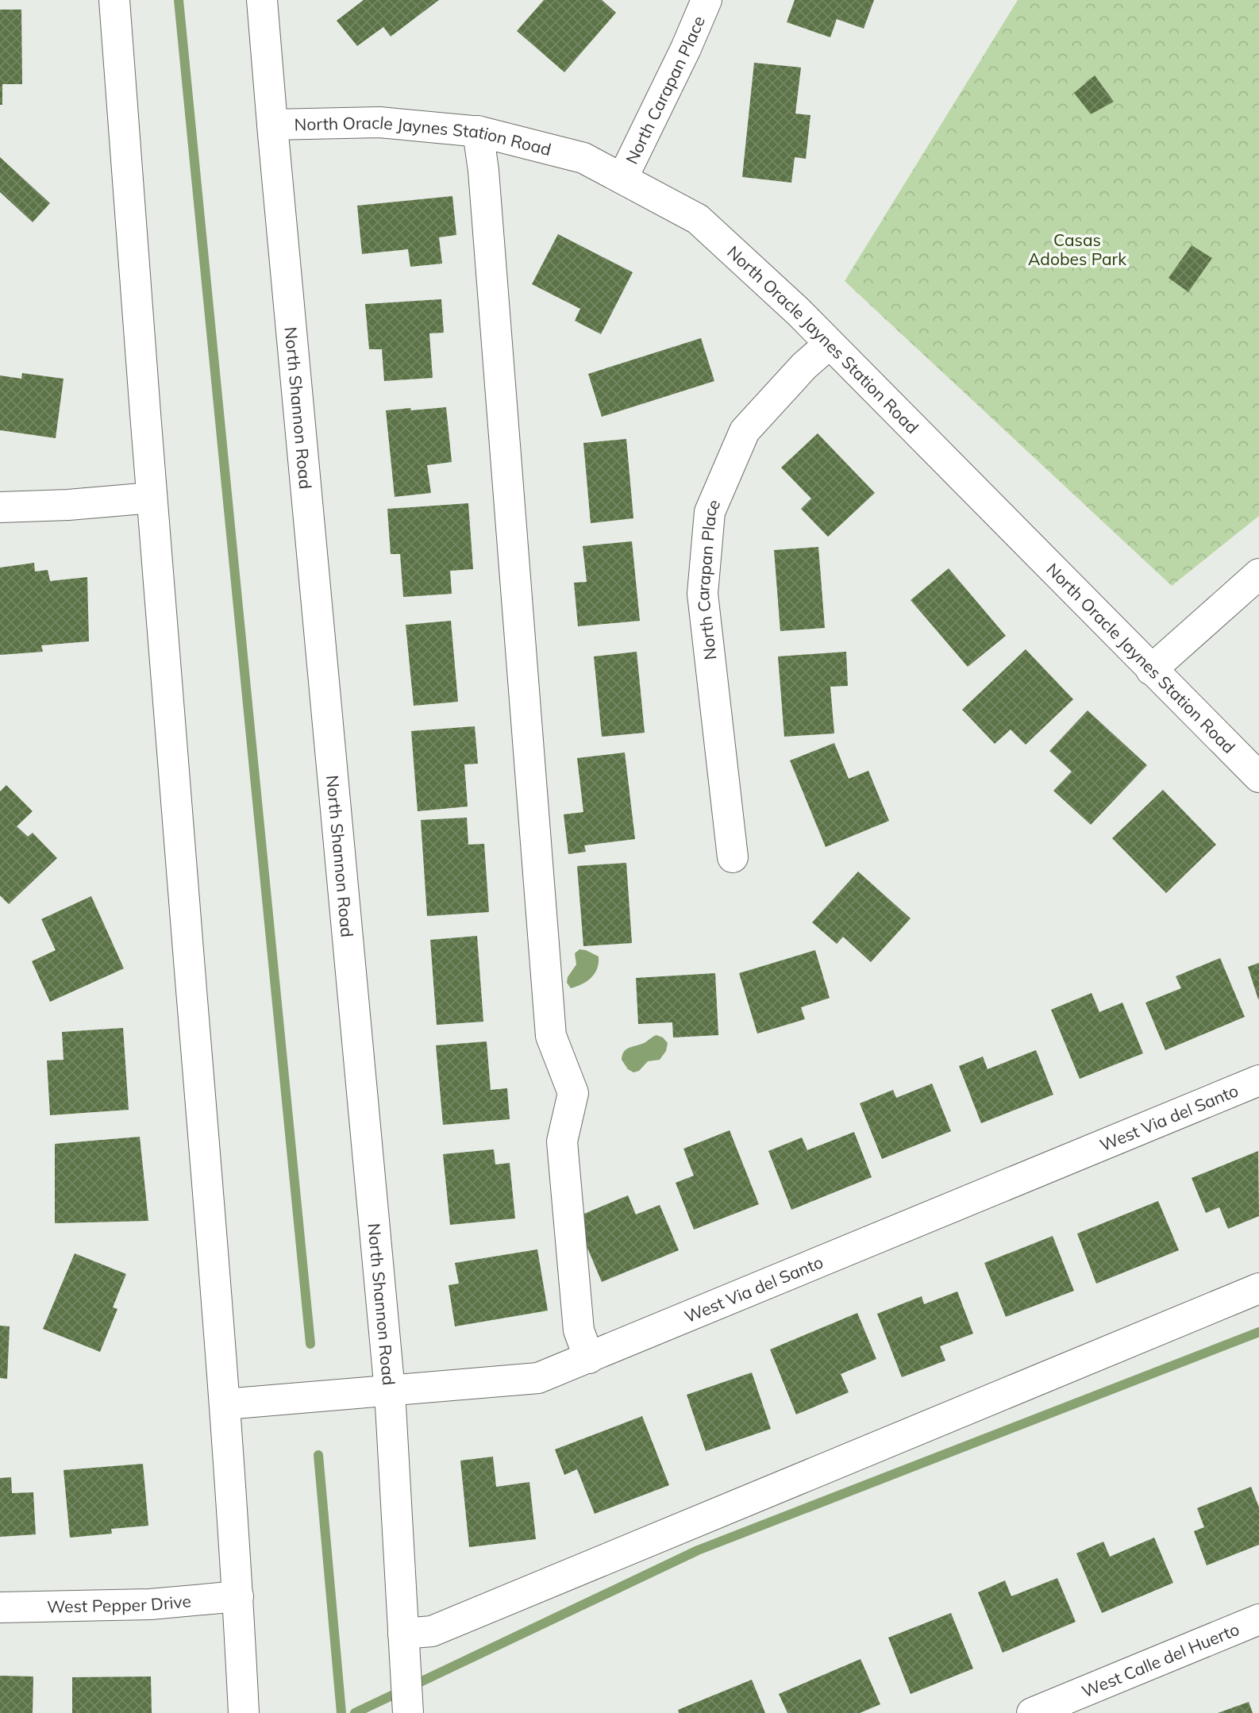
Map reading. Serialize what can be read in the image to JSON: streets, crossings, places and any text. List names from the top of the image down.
{
  "streets": {
    "street": [
      "North Carapan Place",
      "North Oracle Jaynes Station Road",
      "North Shannon Road",
      "West Via del Santo",
      "West Pepper Drive",
      "West Calle del Huerto"
    ]
  },
  "crossings": [
    ["North Carapan Place", "North Oracle Jaynes Station Road"],
    ["North Oracle Jaynes Station Road", "North Shannon Road"],
    ["North Shannon Road", "West Via del Santo"]
  ],
  "parks": ["Casas Adobes Park"]
}
